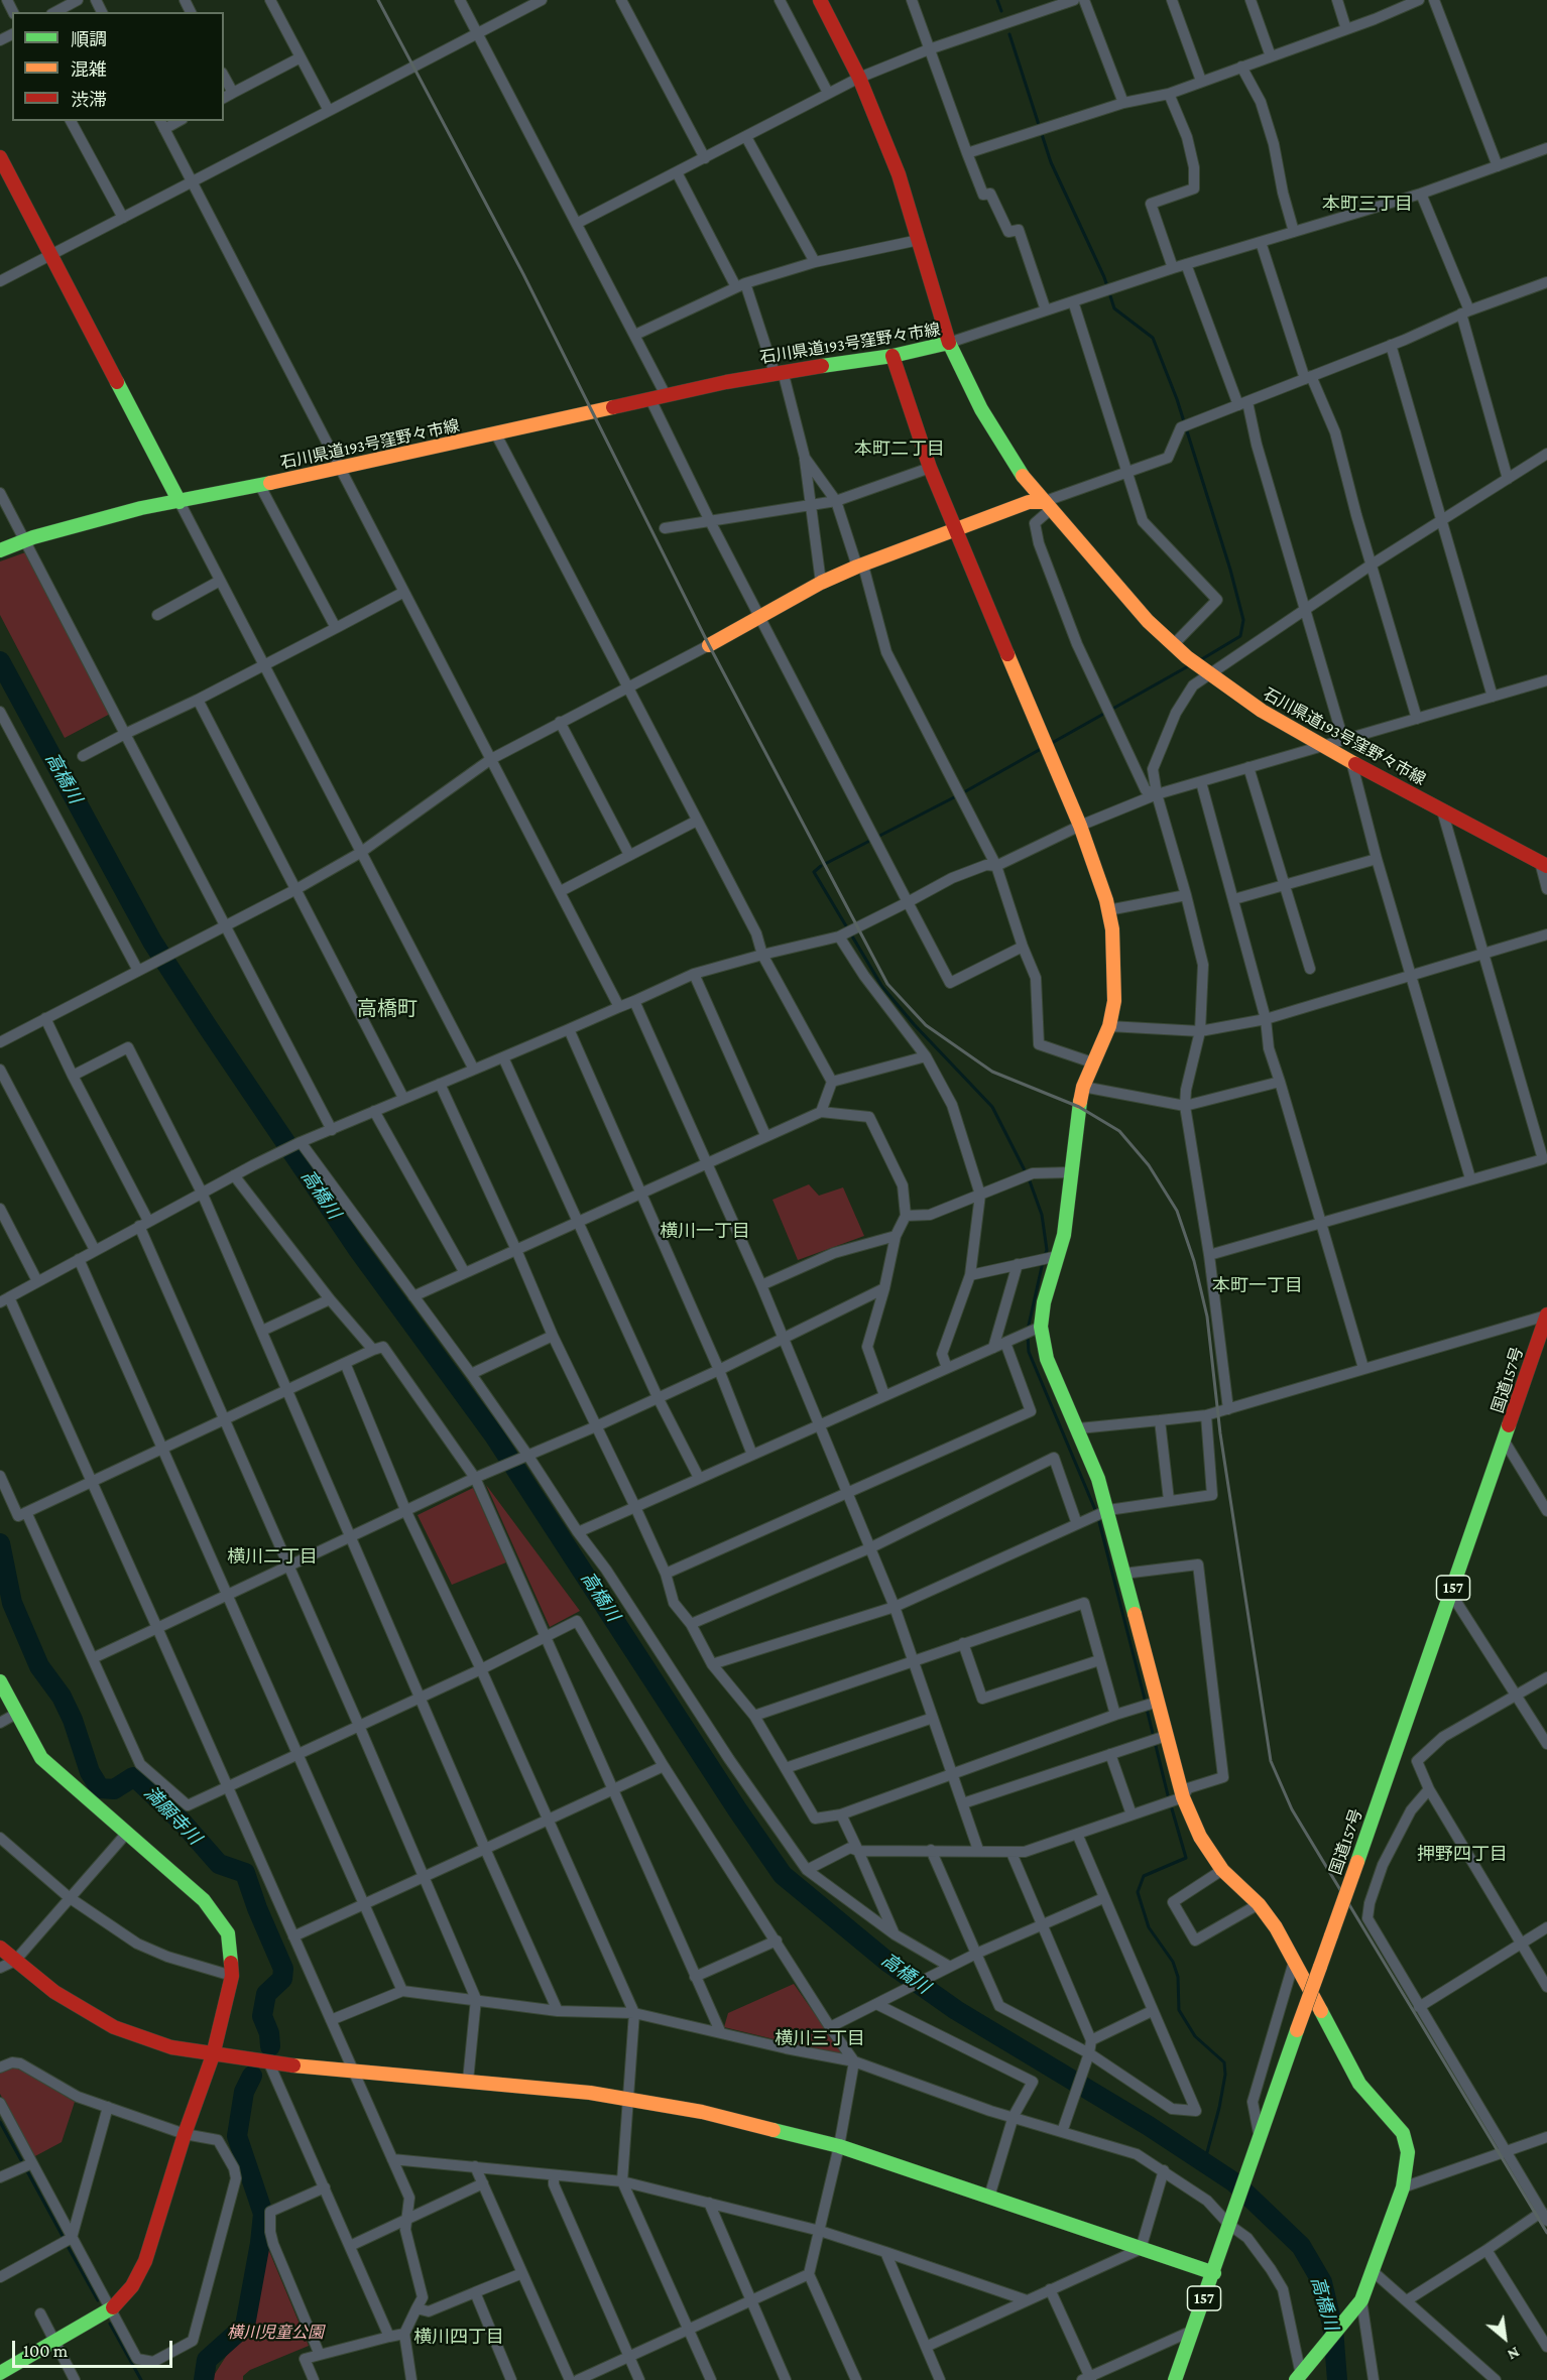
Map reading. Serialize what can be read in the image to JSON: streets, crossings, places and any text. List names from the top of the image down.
{
  "streets": {
    "main road": ["石川県道193号窪野々市線", "国道157号", "157"]
  },
  "districts": [
    "本町三丁目",
    "本町二丁目",
    "高橋町",
    "横川一丁目",
    "本町一丁目",
    "横川二丁目",
    "押野四丁目",
    "横川三丁目",
    "横川四丁目"
  ],
  "water": ["高橋川", "満願寺川"],
  "parks": ["横川児童公園"],
  "legend": ["順調", "混雑", "渋滞"],
  "scale_bar": "100 m",
  "north": "bottom right"
}
